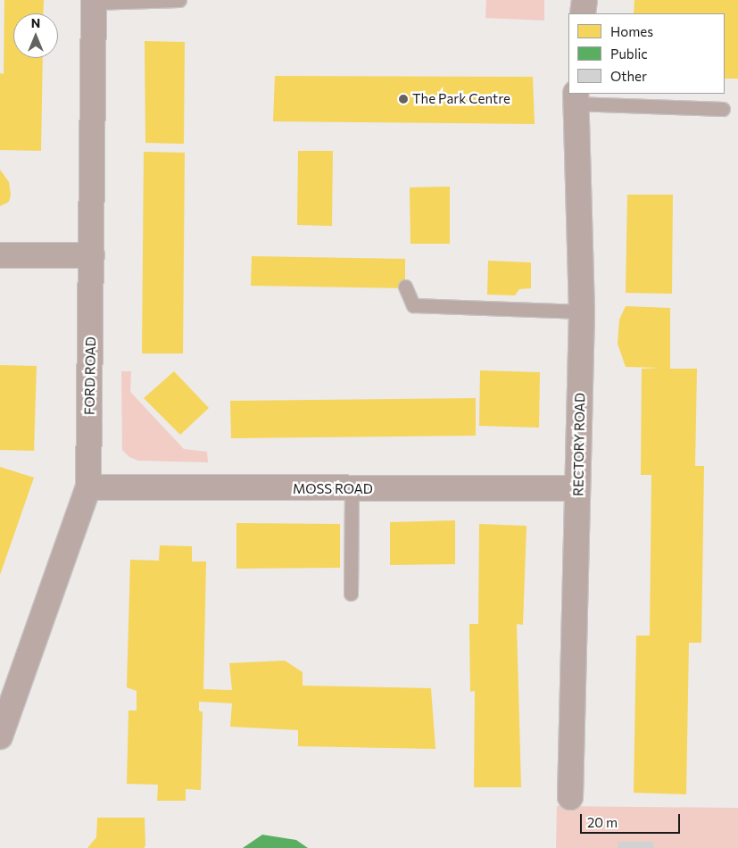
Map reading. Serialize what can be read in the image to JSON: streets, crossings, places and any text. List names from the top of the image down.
{
  "streets": {
    "street": ["FORD ROAD", "RECTORY ROAD", "MOSS ROAD"]
  },
  "crossings": [
    ["FORD ROAD", "MOSS ROAD"],
    ["RECTORY ROAD", "MOSS ROAD"]
  ],
  "places": ["The Park Centre"],
  "legend": ["Homes", "Public", "Other"],
  "scale_bar": "20 m",
  "north": "top"
}
